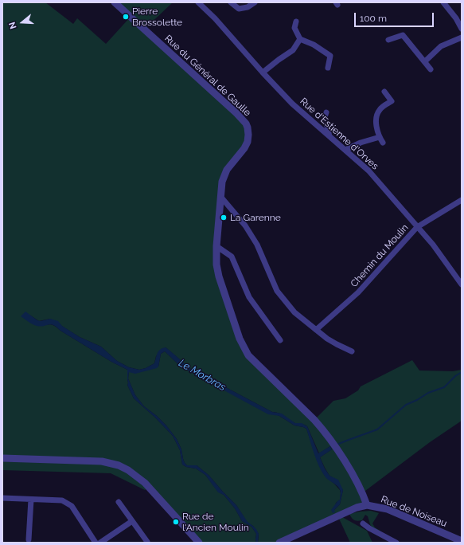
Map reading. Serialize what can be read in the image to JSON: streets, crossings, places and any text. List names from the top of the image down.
{
  "streets": {
    "street": [
      "Rue du Général de Gaulle",
      "Rue d'Estienne d'Orves",
      "Chemin du Moulin",
      "Rue de Noiseau"
    ]
  },
  "crossings": [
    ["Rue du Général de Gaulle", "Rue de Noiseau"],
    ["Rue d'Estienne d'Orves", "Chemin du Moulin"]
  ],
  "water": ["Le Morbras"],
  "places": ["Pierre Brossolette", "La Garenne", "Rue de l'Ancien Moulin"],
  "scale_bar": "100 m",
  "north": "left"
}
